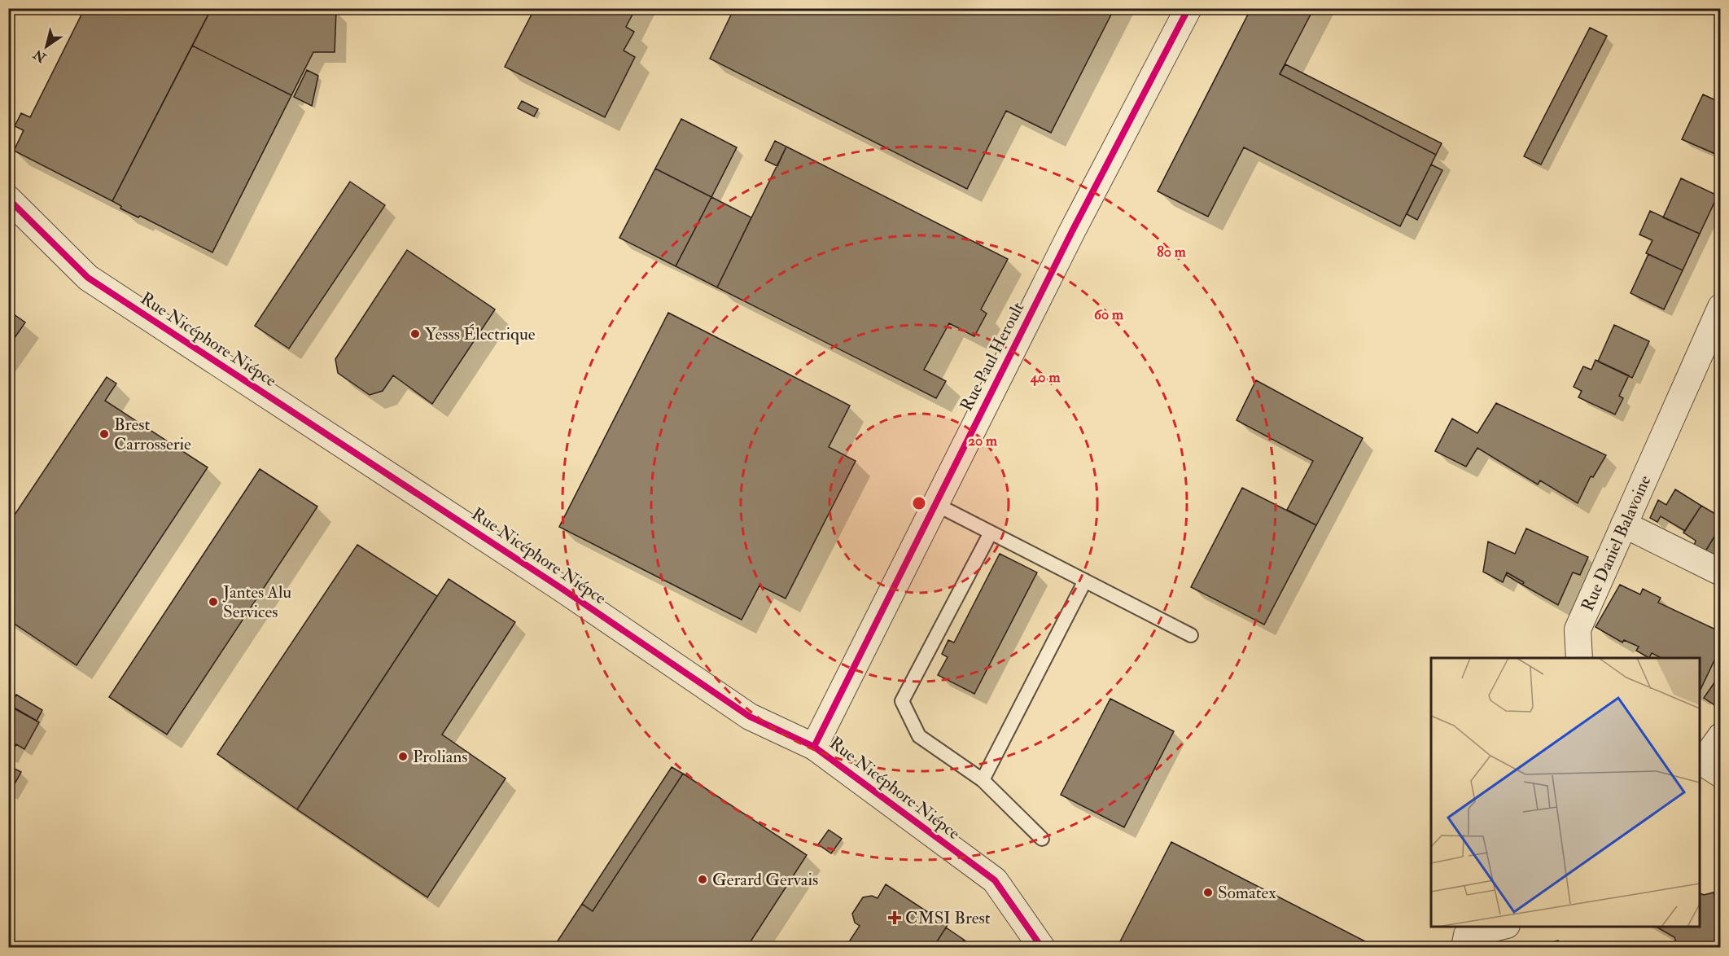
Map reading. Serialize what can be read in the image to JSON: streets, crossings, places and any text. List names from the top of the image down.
{
  "streets": {
    "street": ["Rue Nicéphore Niépce", "Rue Paul Heroult", "Rue Daniel Balavoine"]
  },
  "crossings": [
    ["Rue Nicéphore Niépce", "Rue Paul Heroult"]
  ],
  "places": {
    "other": [
      "Yesss Électrique",
      "Brest Carrosserie",
      "Jantes Alu Services",
      "Prolians",
      "Gerard Gervais",
      "Somatex"
    ],
    "health": ["CMSI Brest"]
  },
  "north": "bottom left",
  "rings": [
    "80 m",
    "60 m",
    "40 m",
    "20 m"
  ]
}
